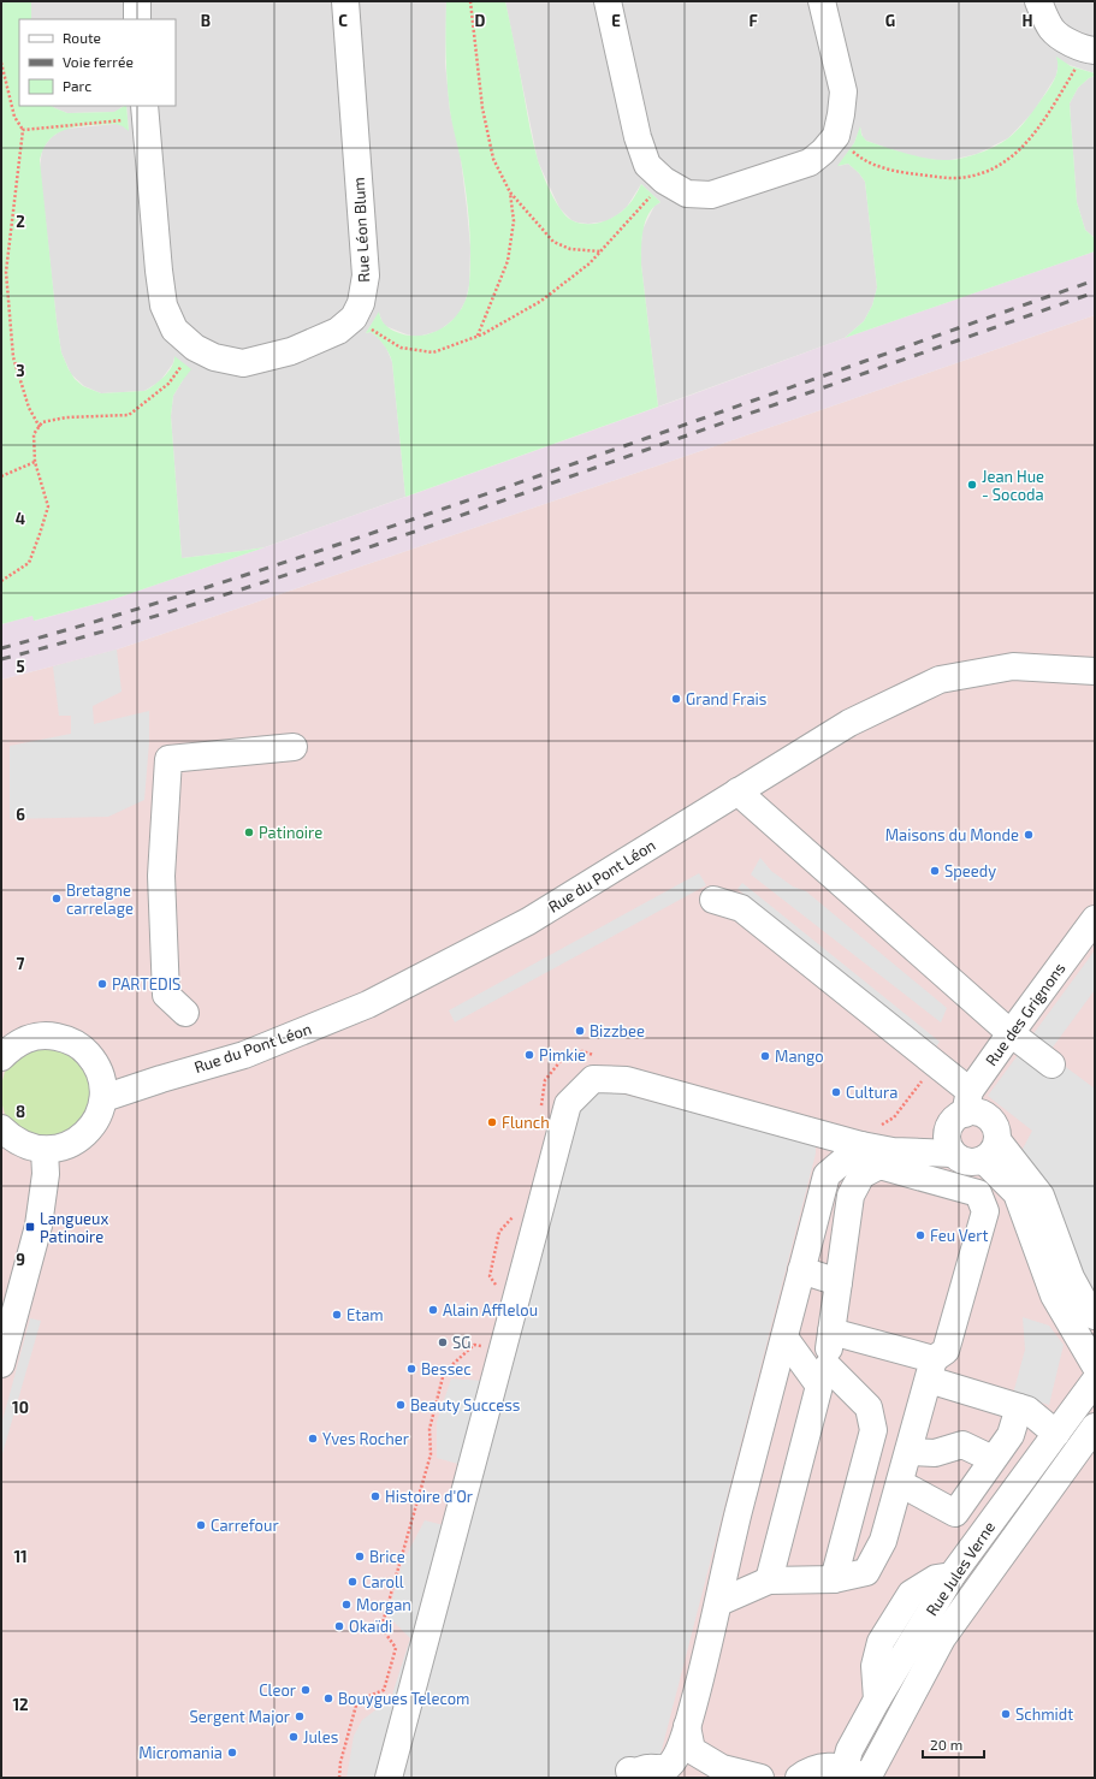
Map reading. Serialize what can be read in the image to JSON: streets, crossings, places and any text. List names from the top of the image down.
{
  "streets": {
    "street": [
      "Rue Léon Blum",
      "Rue du Pont Léon",
      "Rue des Grignons",
      "Rue Jules Verne"
    ]
  },
  "places": {
    "other": [
      "Jean Hue - Socoda",
      "Grand Frais",
      "Patinoire",
      "Maisons du Monde",
      "Speedy",
      "Bretagne carrelage",
      "PARTEDIS",
      "Bizzbee",
      "Pimkie",
      "Mango",
      "Cultura",
      "Flunch",
      "Feu Vert",
      "Alain Afflelou",
      "Etam",
      "SG",
      "Bessec",
      "Beauty Success",
      "Yves Rocher",
      "Histoire d'Or",
      "Carrefour",
      "Brice",
      "Caroll",
      "Morgan",
      "Okaïdi",
      "Cleor",
      "Bouygues Telecom",
      "Schmidt",
      "Sergent Major",
      "Jules",
      "Micromania"
    ],
    "transit": ["Langueux Patinoire"]
  },
  "legend": ["Route", "Voie ferrée", "Parc"],
  "scale_bar": "20 m",
  "grid": {
    "columns": [
      "B",
      "C",
      "D",
      "E",
      "F",
      "G",
      "H"
    ],
    "rows": [
      "2",
      "3",
      "4",
      "5",
      "6",
      "7",
      "8",
      "9",
      "10",
      "11",
      "12"
    ]
  }
}
